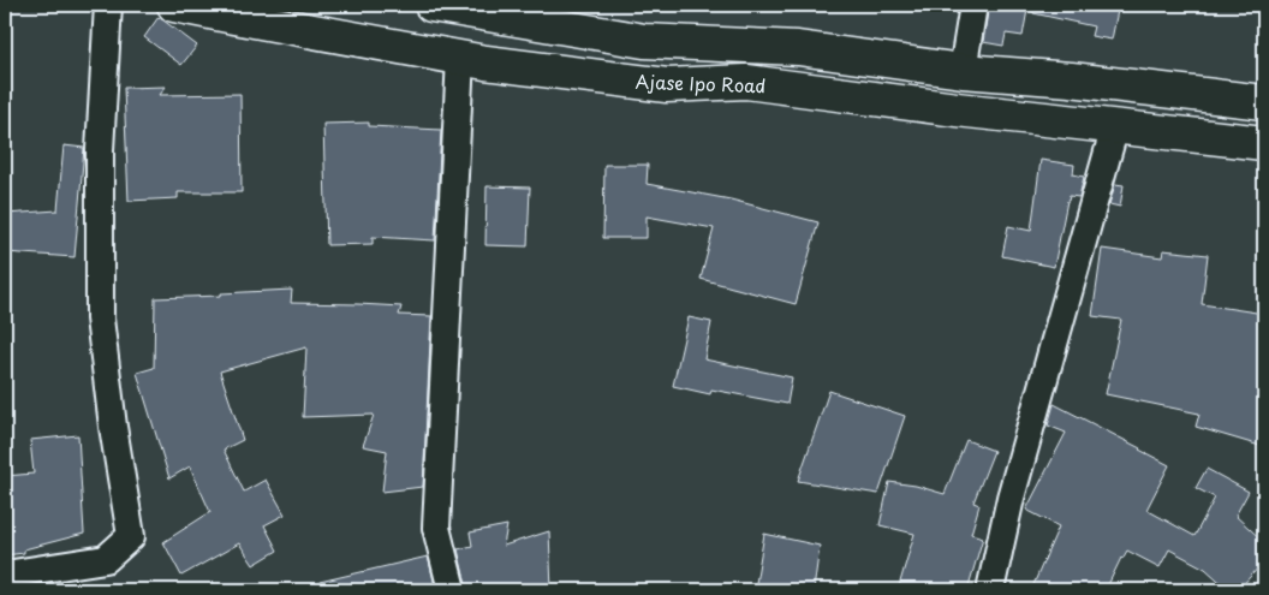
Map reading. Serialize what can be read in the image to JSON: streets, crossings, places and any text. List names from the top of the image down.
{
  "streets": {
    "highway": ["Ajase Ipo Road"]
  }
}
